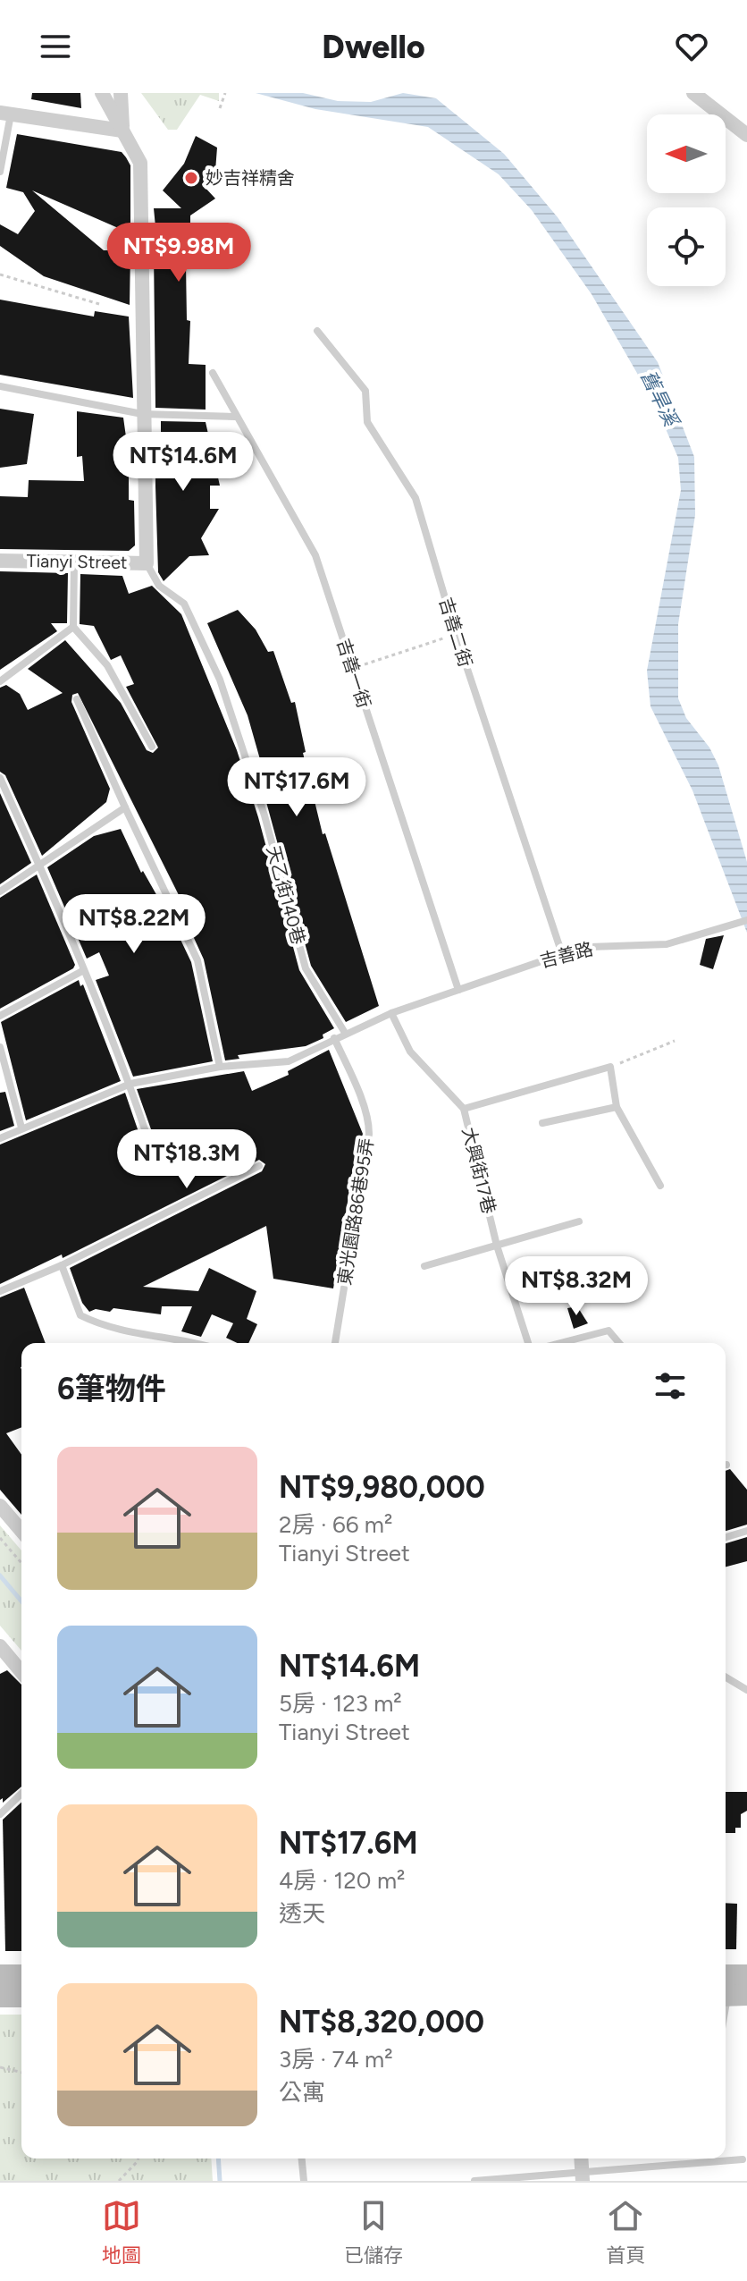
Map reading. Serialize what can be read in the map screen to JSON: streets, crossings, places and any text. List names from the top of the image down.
{
  "streets": {
    "street": ["Tianyi Street"],
    "lane": [
      "吉善二街",
      "吉善一街",
      "天乙街140巷",
      "吉善路",
      "大興街17巷",
      "東光園路86巷95弄"
    ]
  },
  "crossings": [
    ["Tianyi Street", "天乙街140巷"],
    ["吉善二街", "吉善路"],
    ["吉善一街", "吉善路"],
    ["天乙街140巷", "吉善路"],
    ["吉善路", "大興街17巷"],
    ["吉善路", "東光園路86巷95弄"]
  ],
  "water": ["舊旱溪"],
  "places": ["妙吉祥精舍"],
  "north": "left",
  "page": {
    "header": "Dwello",
    "price": [
      "NT$9.98M",
      "NT$14.6M",
      "NT$17.6M",
      "NT$8.22M",
      "NT$18.3M",
      "NT$8.32M"
    ],
    "heading": "6筆物件",
    "list": [
      {
        "name": "NT$9,980,000",
        "note": "2房 · 66 m² · Tianyi Street"
      },
      {
        "name": "NT$14.6M",
        "note": "5房 · 123 m² · Tianyi Street"
      },
      {
        "name": "NT$17.6M",
        "note": "4房 · 120 m² · 透天"
      },
      {
        "name": "NT$8,320,000",
        "note": "3房 · 74 m² · 公寓"
      }
    ],
    "tabs": ["地圖", "已儲存", "首頁"]
  }
}
